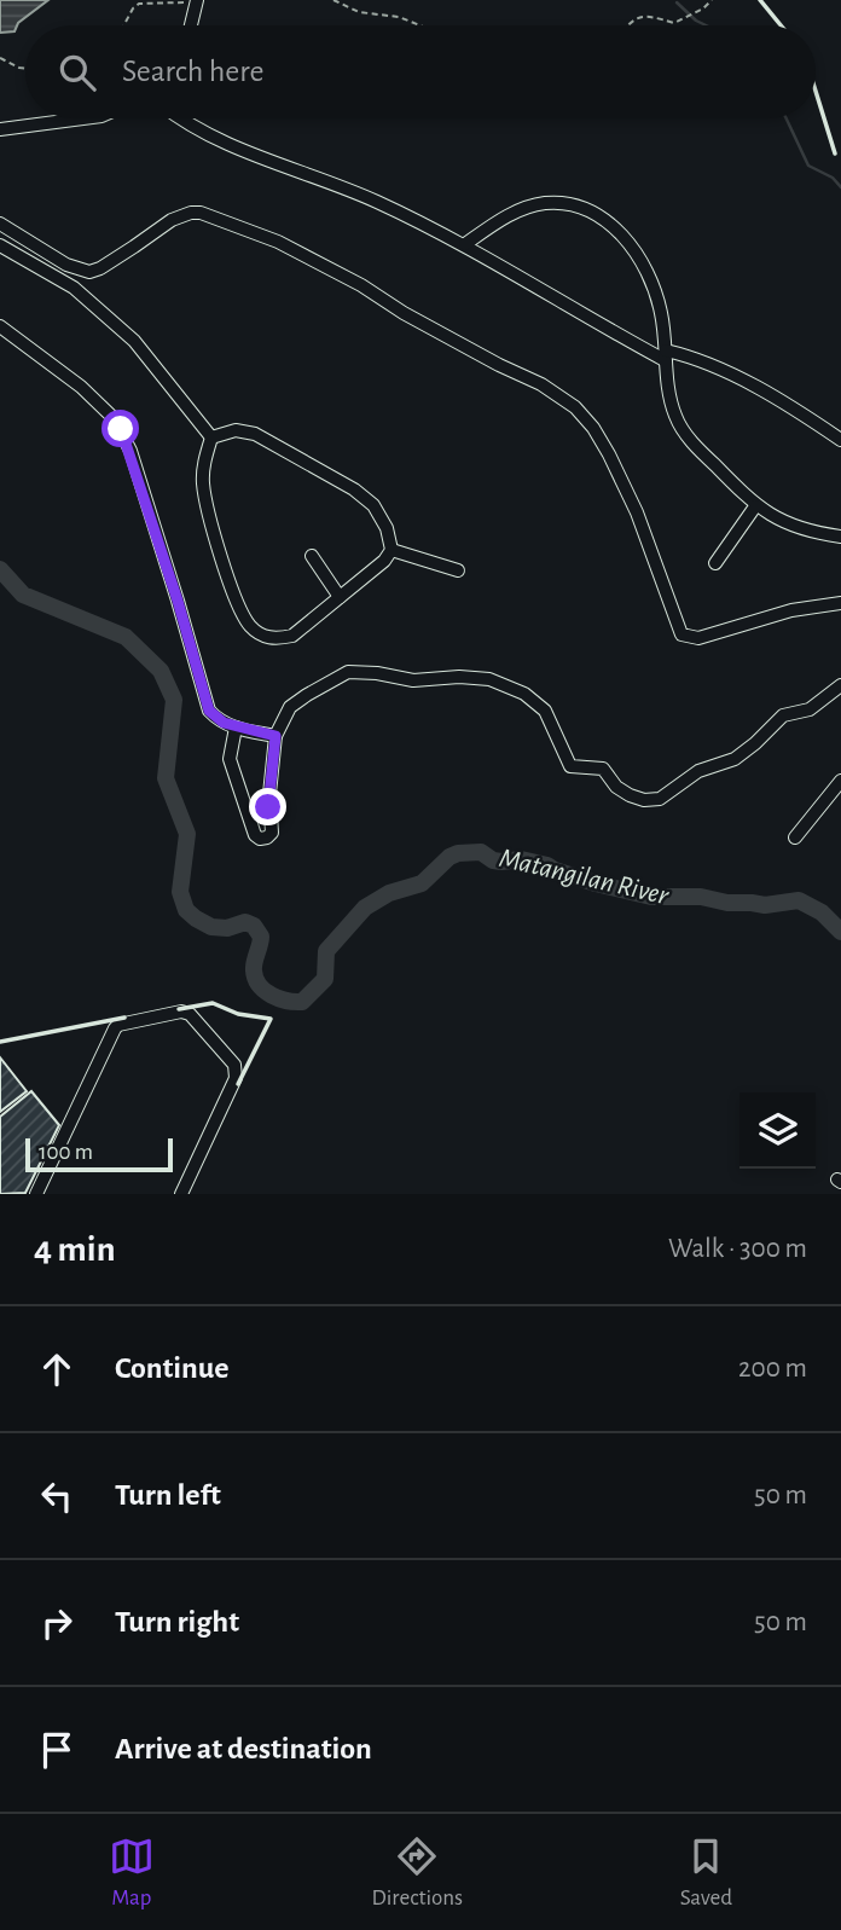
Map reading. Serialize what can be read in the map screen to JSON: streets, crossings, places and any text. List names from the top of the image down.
{
  "water": ["Matangilan River"],
  "scale_bar": "100 m",
  "page": {
    "search": "Search here",
    "scale": "100 m",
    "heading": ["4 min", "Walk · 300 m"],
    "list": [
      ["Continue", "200 m"],
      ["Turn left", "50 m"],
      ["Turn right", "50 m"],
      "Arrive at destination"
    ],
    "nav": ["Map", "Directions", "Saved"]
  }
}
